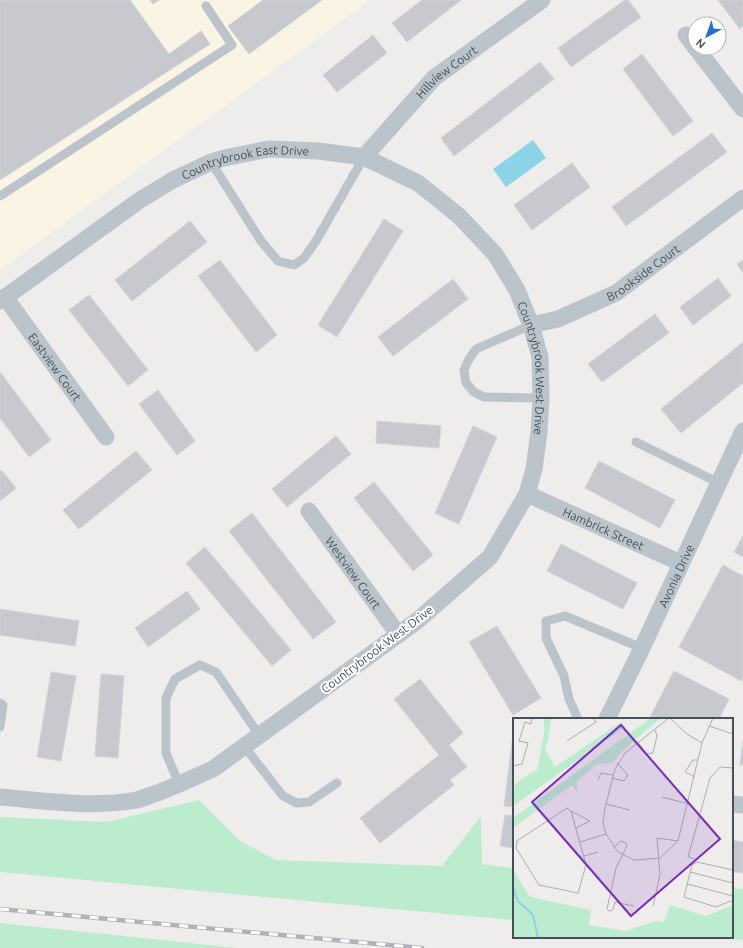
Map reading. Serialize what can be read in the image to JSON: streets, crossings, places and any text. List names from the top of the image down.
{
  "streets": {
    "street": [
      "Hillview Court",
      "Countrybrook East Drive",
      "Brookside Court",
      "Eastview Court",
      "Countrybrook West Drive",
      "Hambrick Street",
      "Westview Court",
      "Avonia Drive"
    ]
  },
  "crossings": [
    ["Hillview Court", "Countrybrook East Drive"],
    ["Countrybrook East Drive", "Eastview Court"],
    ["Countrybrook East Drive", "Countrybrook West Drive"],
    ["Brookside Court", "Countrybrook West Drive"],
    ["Countrybrook West Drive", "Hambrick Street"],
    ["Countrybrook West Drive", "Westview Court"],
    ["Hambrick Street", "Avonia Drive"]
  ],
  "north": "bottom left"
}
